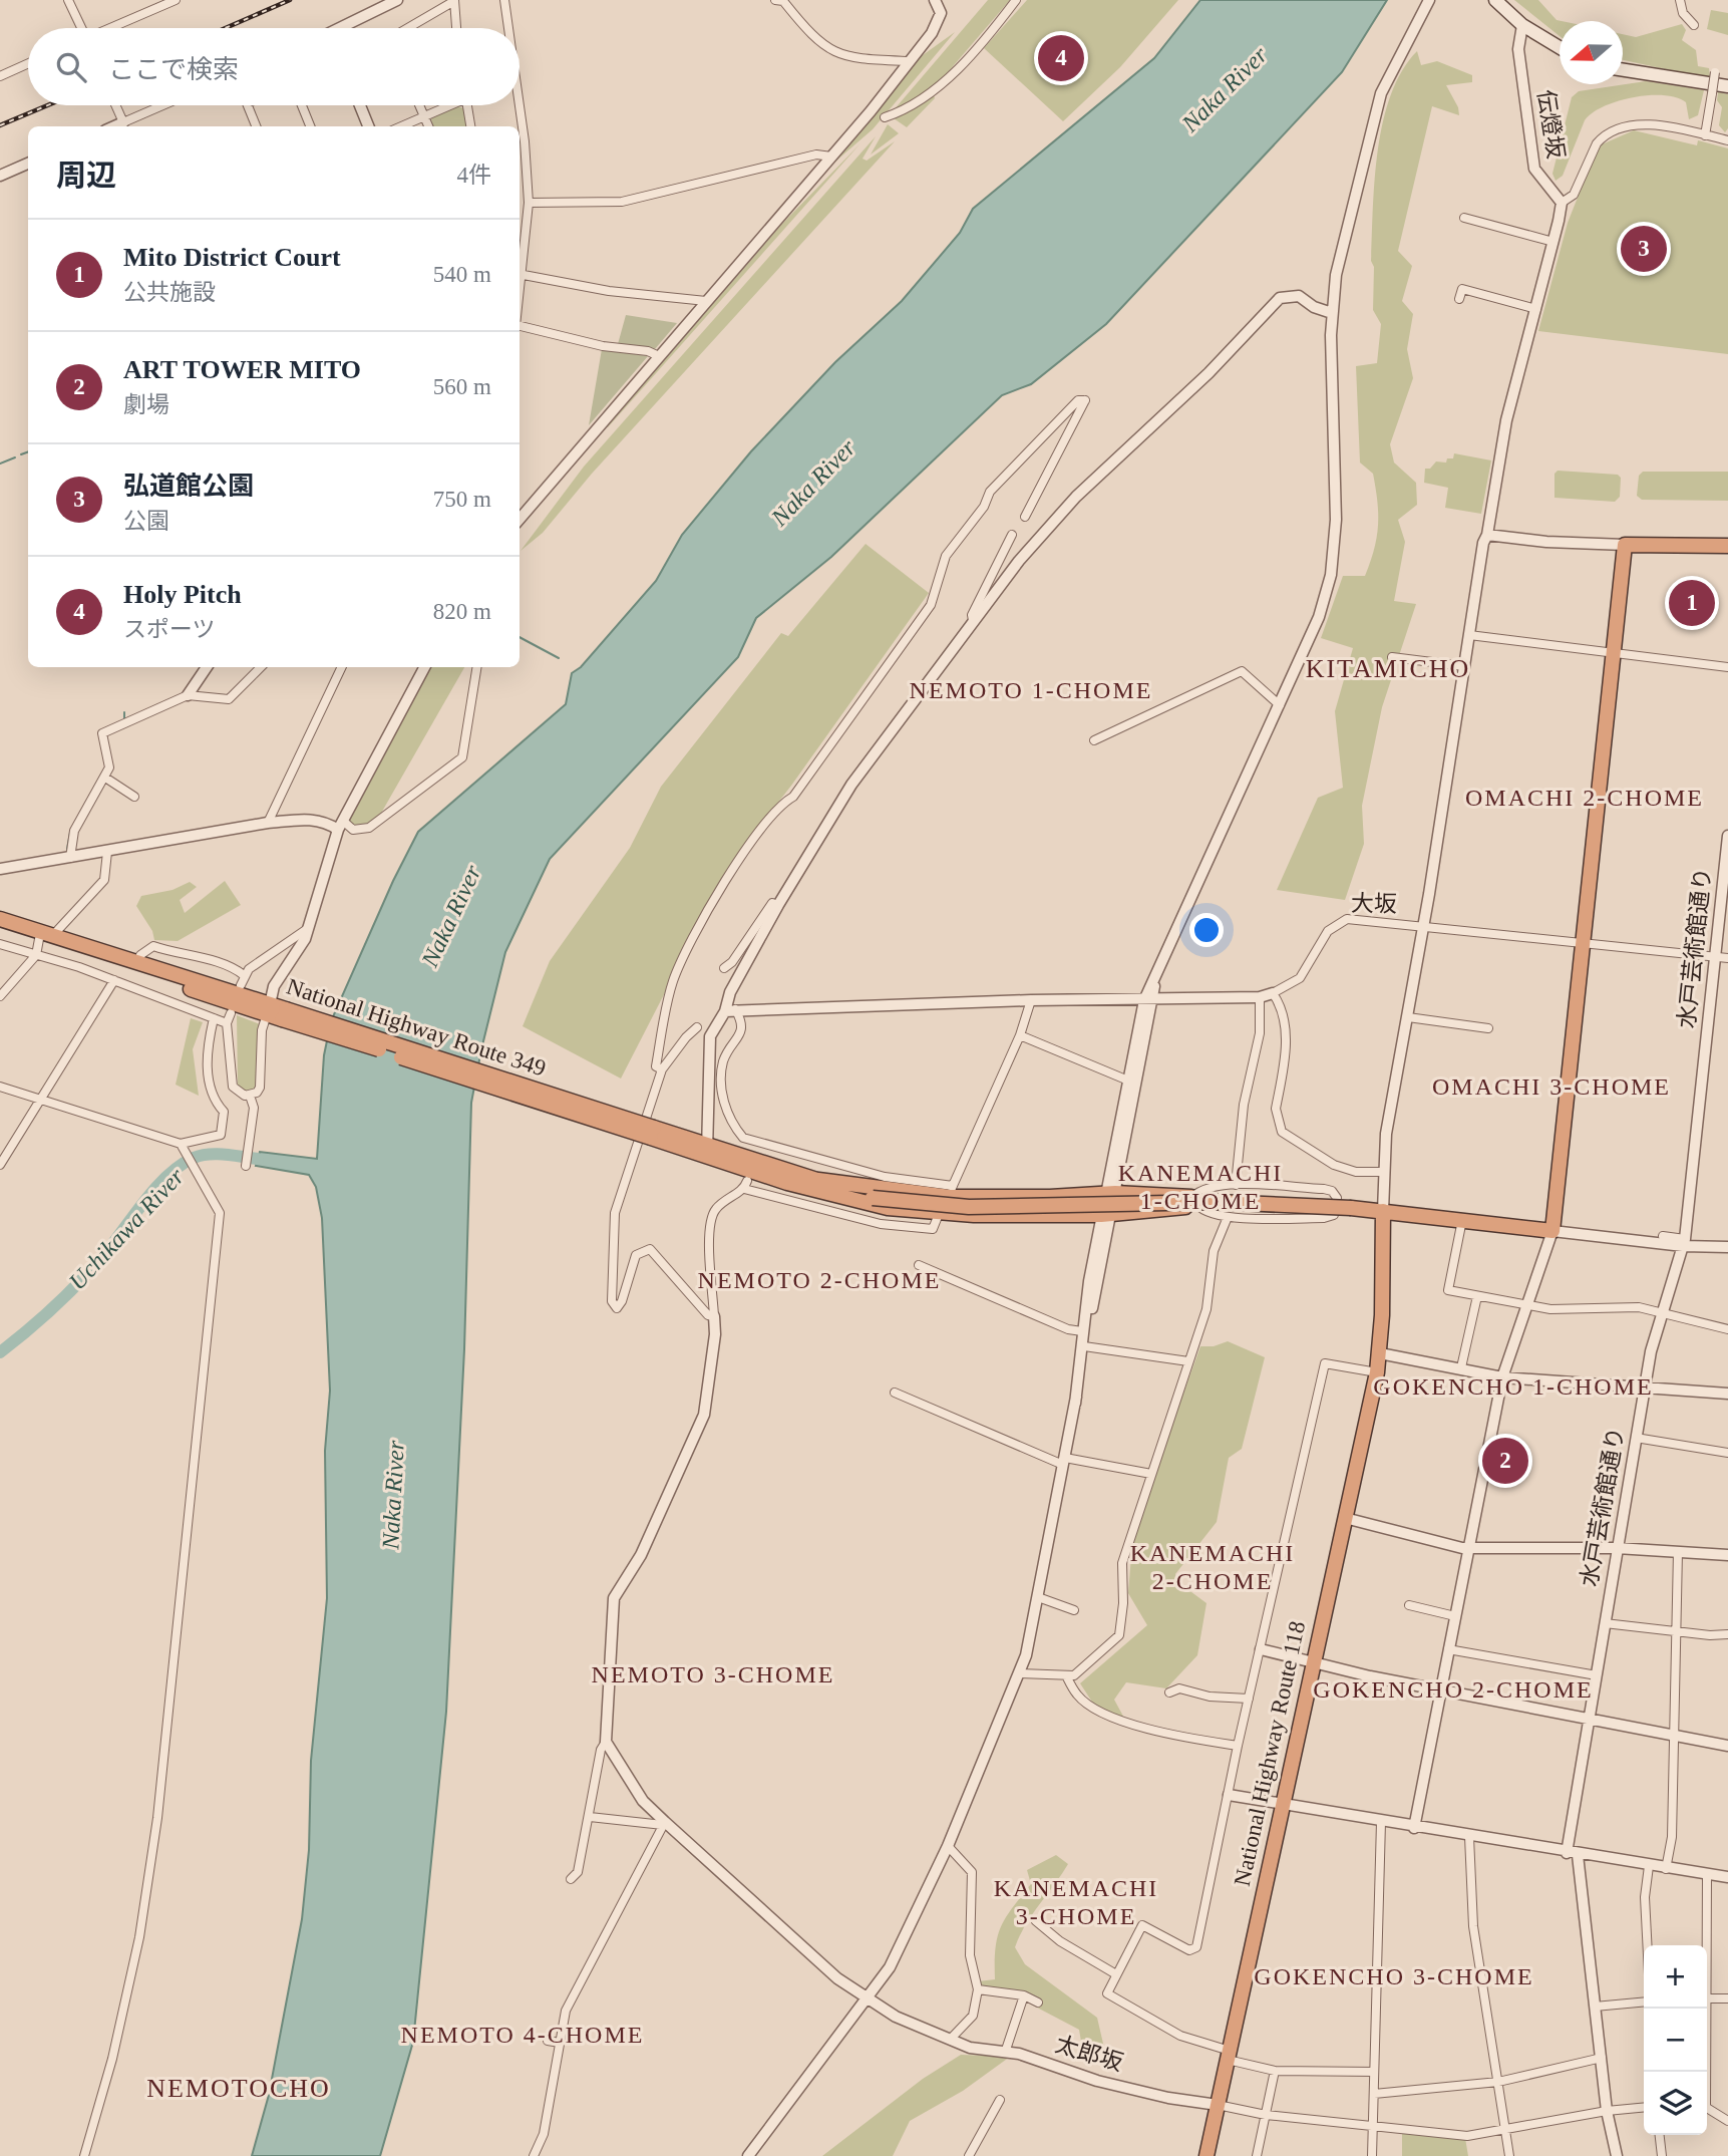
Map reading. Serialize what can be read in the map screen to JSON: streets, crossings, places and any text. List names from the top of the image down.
{
  "streets": {
    "highway": ["National Highway Route 349", "National Highway Route 118"],
    "street": [
      "伝燈坂",
      "大坂",
      "水戸芸術館通り",
      "太郎坂"
    ]
  },
  "crossings": [
    ["大坂", "水戸芸術館通り"],
    ["National Highway Route 349", "National Highway Route 118"],
    ["National Highway Route 118", "太郎坂"]
  ],
  "districts": [
    "KITAMICHO",
    "NEMOTO 1-CHOME",
    "OMACHI 2-CHOME",
    "OMACHI 3-CHOME",
    "KANEMACHI 1-CHOME",
    "NEMOTO 2-CHOME",
    "GOKENCHO 1-CHOME",
    "KANEMACHI 2-CHOME",
    "NEMOTO 3-CHOME",
    "GOKENCHO 2-CHOME",
    "KANEMACHI 3-CHOME",
    "GOKENCHO 3-CHOME",
    "NEMOTO 4-CHOME",
    "NEMOTOCHO"
  ],
  "water": ["Naka River", "Uchikawa River"],
  "north": "left",
  "page": {
    "search": "ここで検索",
    "pins": [
      "4",
      "3",
      "1",
      "2"
    ],
    "heading": ["周辺", "4件"],
    "list": [
      {
        "mark": "1",
        "name": "Mito District Court",
        "note": "公共施設",
        "value": "540 m"
      },
      {
        "mark": "2",
        "name": "ART TOWER MITO",
        "note": "劇場",
        "value": "560 m"
      },
      {
        "mark": "3",
        "name": "弘道館公園",
        "note": "公園",
        "value": "750 m"
      },
      {
        "mark": "4",
        "name": "Holy Pitch",
        "note": "スポーツ",
        "value": "820 m"
      }
    ],
    "map_buttons": ["+", "−"]
  }
}
